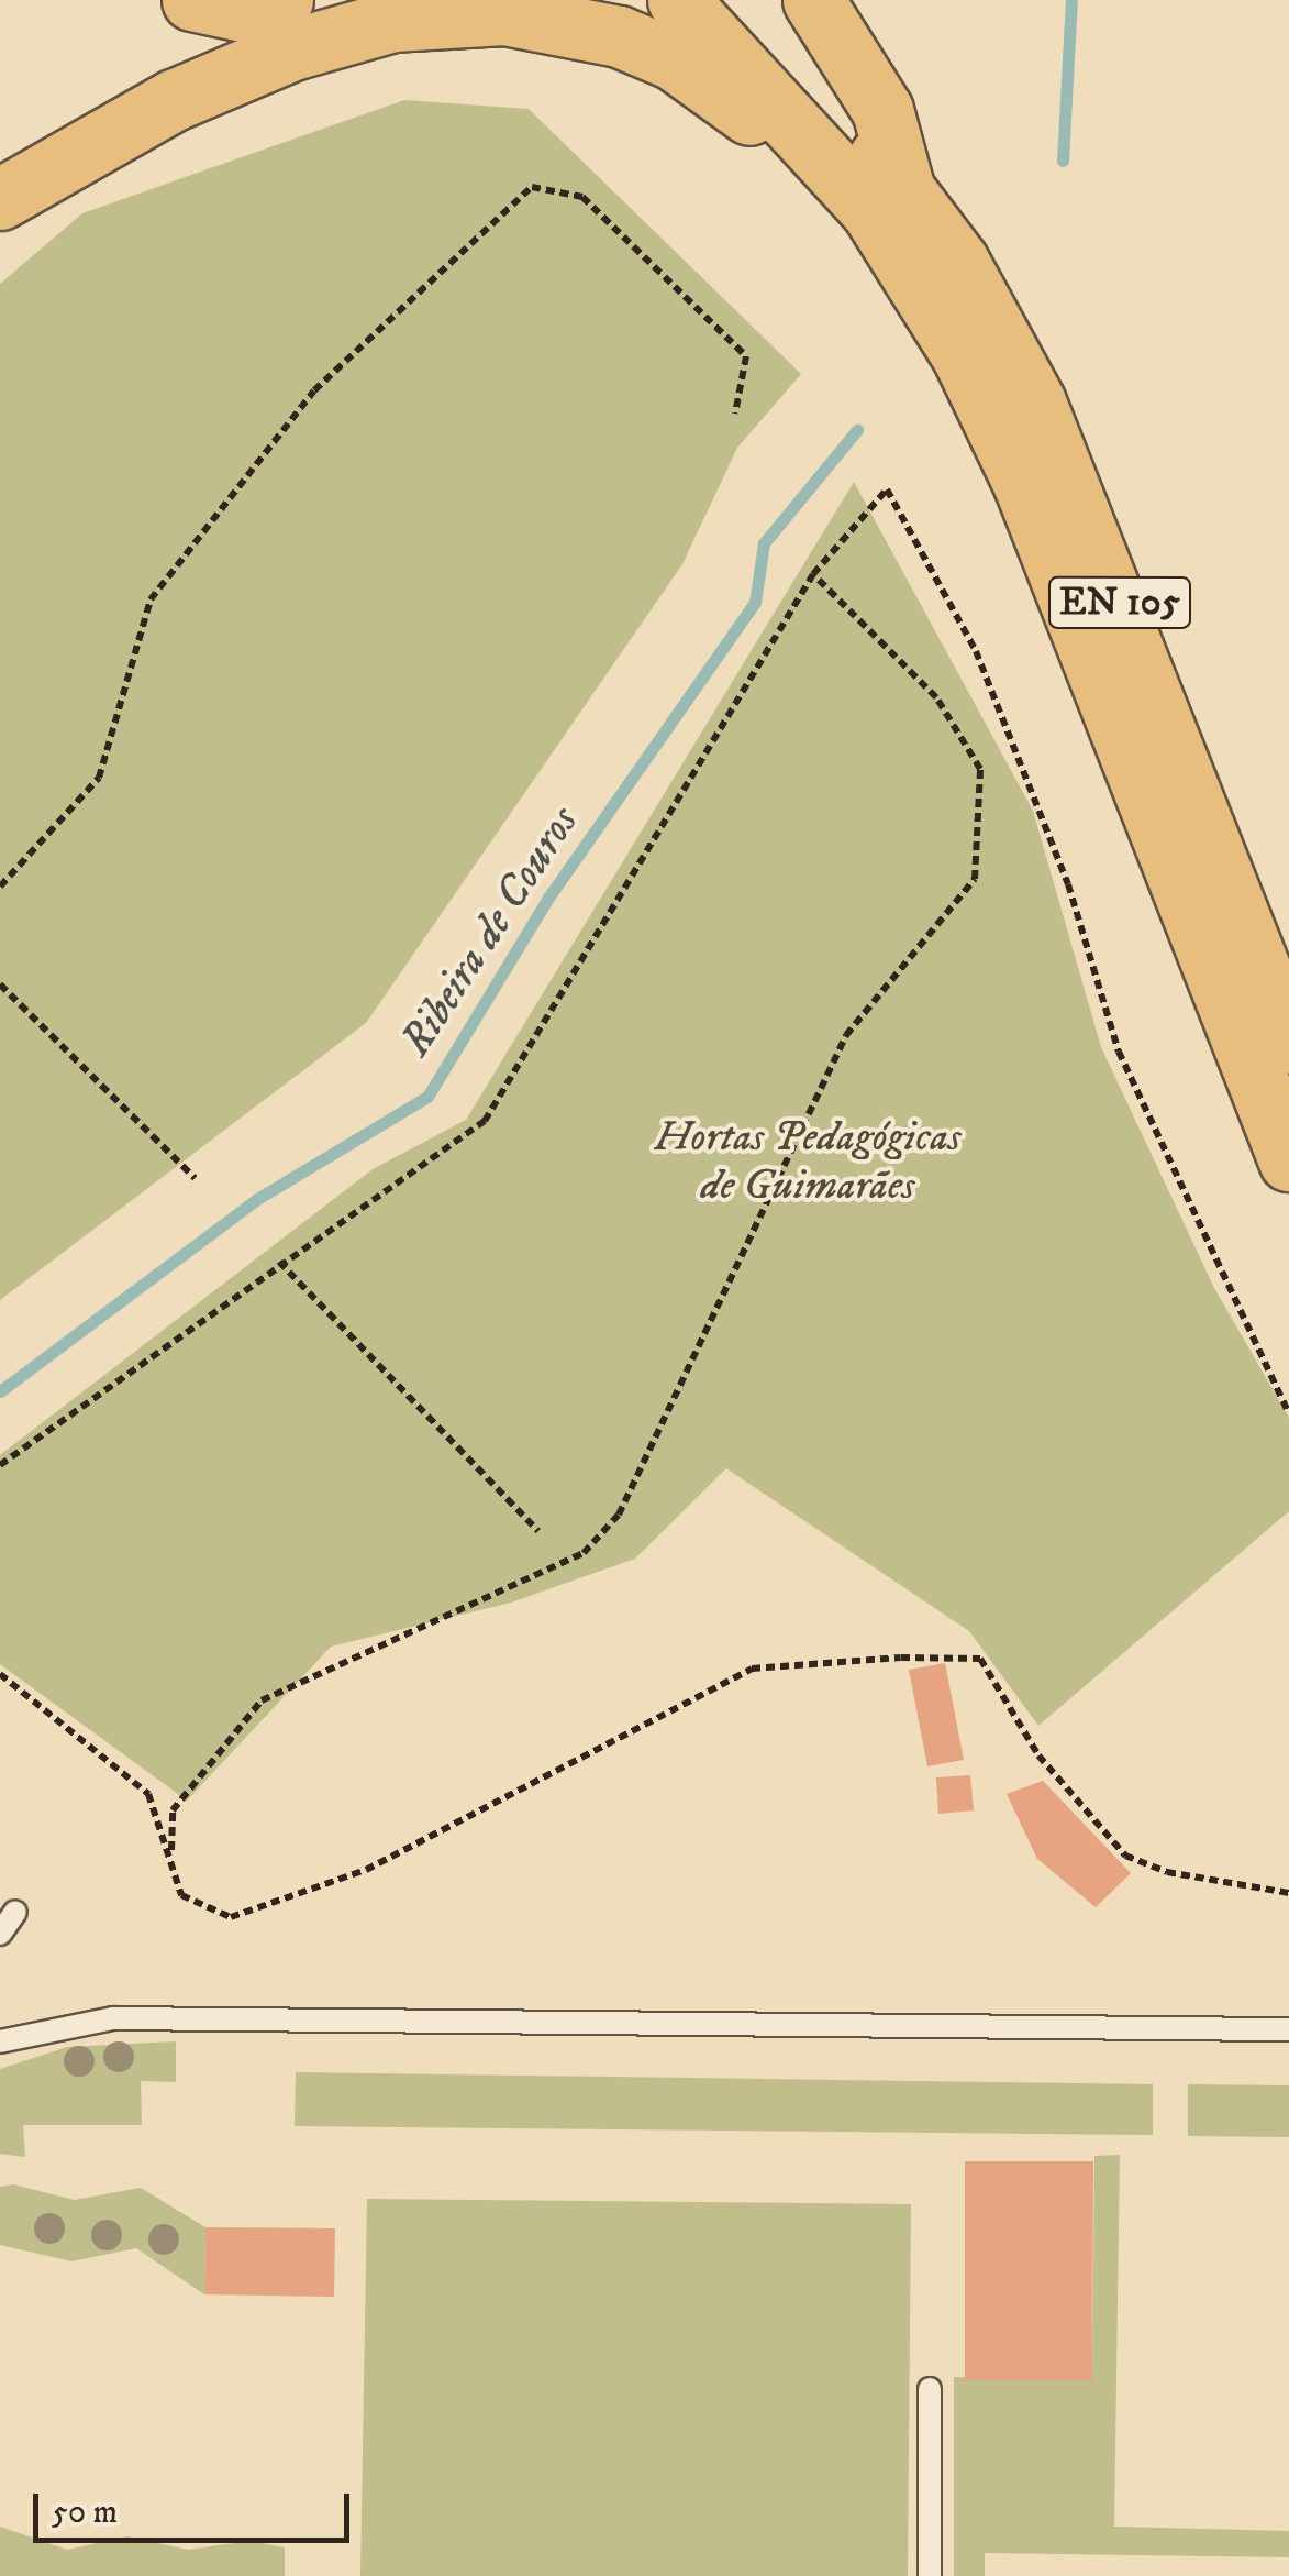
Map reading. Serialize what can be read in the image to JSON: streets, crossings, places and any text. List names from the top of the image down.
{
  "streets": {
    "highway": ["EN 105"]
  },
  "water": ["Ribeira de Couros"],
  "parks": ["Hortas Pedagógicas de Guimarães"],
  "scale_bar": "50 m"
}
